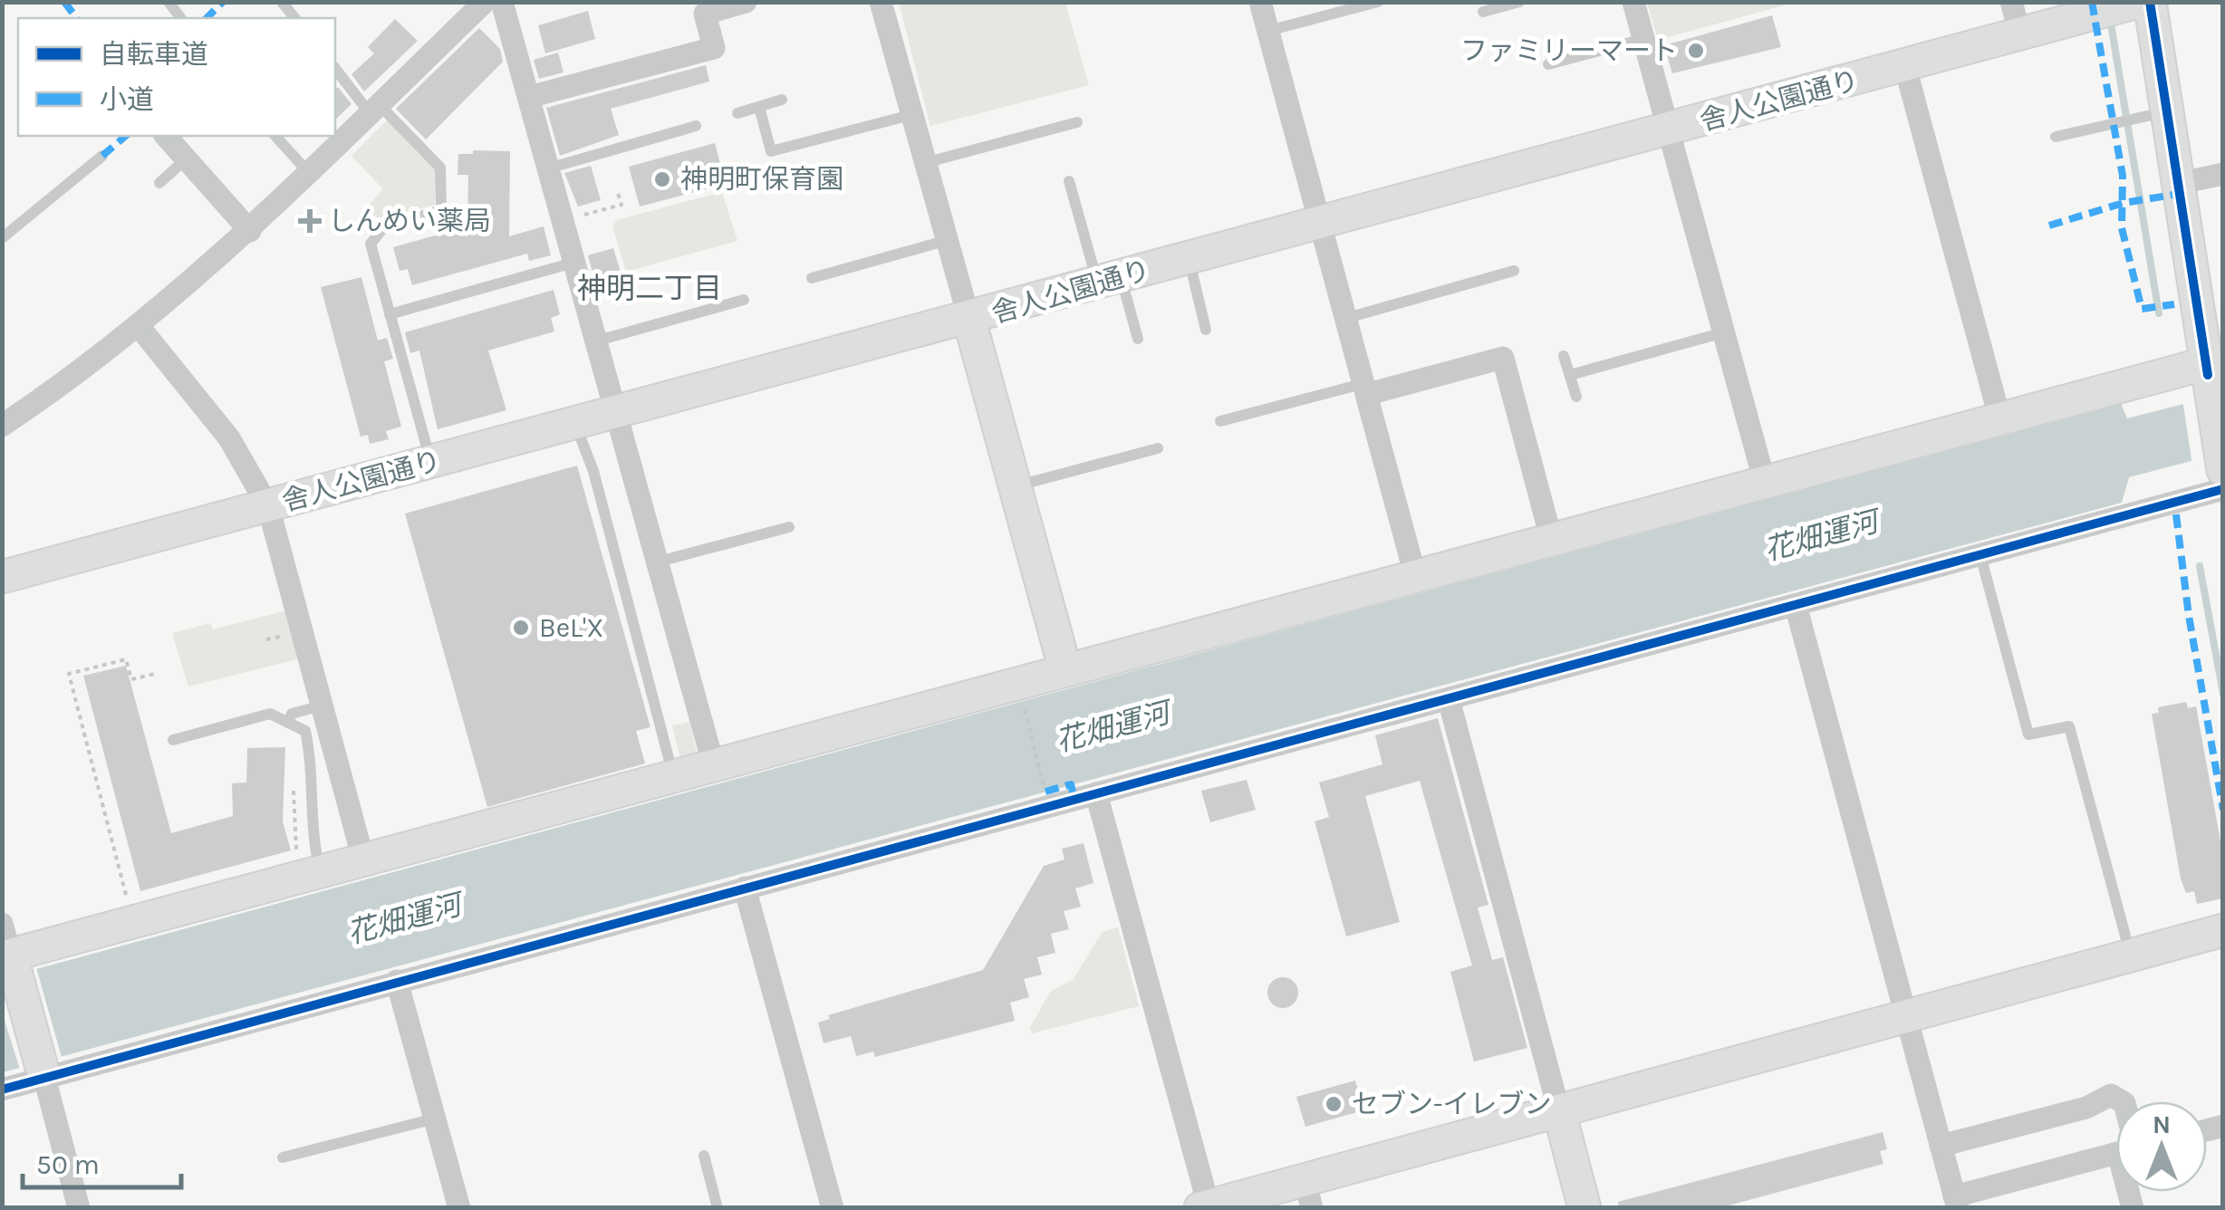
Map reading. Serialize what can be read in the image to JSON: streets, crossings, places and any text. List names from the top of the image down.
{
  "streets": {
    "street": ["舎人公園通り"]
  },
  "districts": ["神明二丁目"],
  "water": ["花畑運河"],
  "places": {
    "other": [
      "ファミリーマート",
      "神明町保育園",
      "BeL'X",
      "セブン-イレブン"
    ],
    "health": ["しんめい薬局"]
  },
  "legend": ["自転車道", "小道"],
  "scale_bar": "50 m",
  "north": "top"
}
